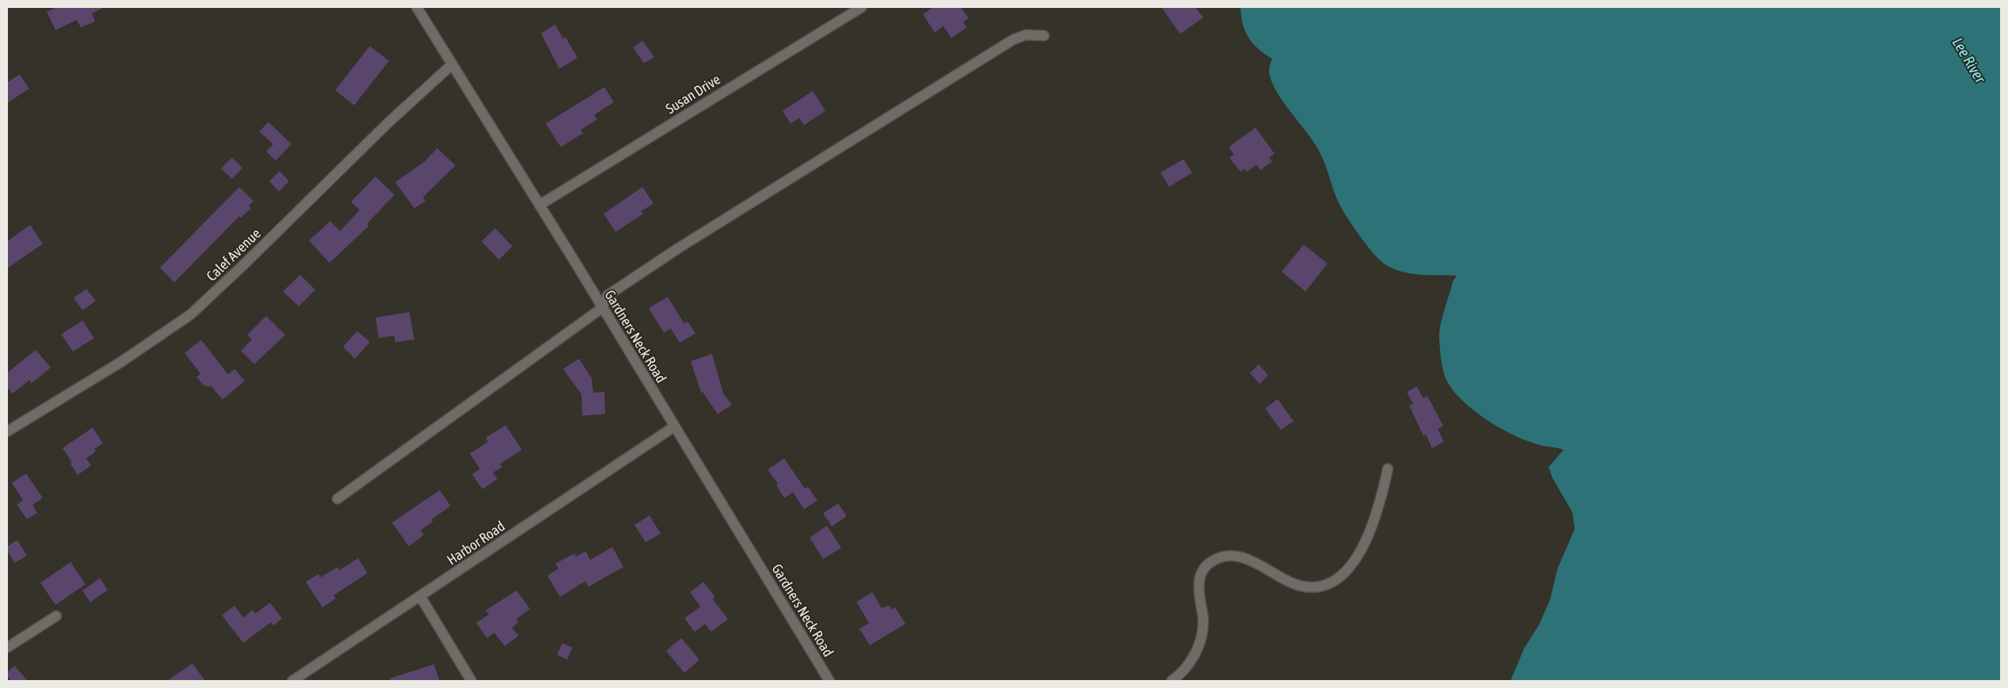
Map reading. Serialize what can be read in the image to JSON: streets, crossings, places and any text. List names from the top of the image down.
{
  "streets": {
    "street": [
      "Susan Drive",
      "Calef Avenue",
      "Gardners Neck Road",
      "Harbor Road"
    ]
  },
  "crossings": [
    ["Susan Drive", "Gardners Neck Road"],
    ["Calef Avenue", "Gardners Neck Road"],
    ["Gardners Neck Road", "Harbor Road"]
  ],
  "water": ["Lee River"]
}
